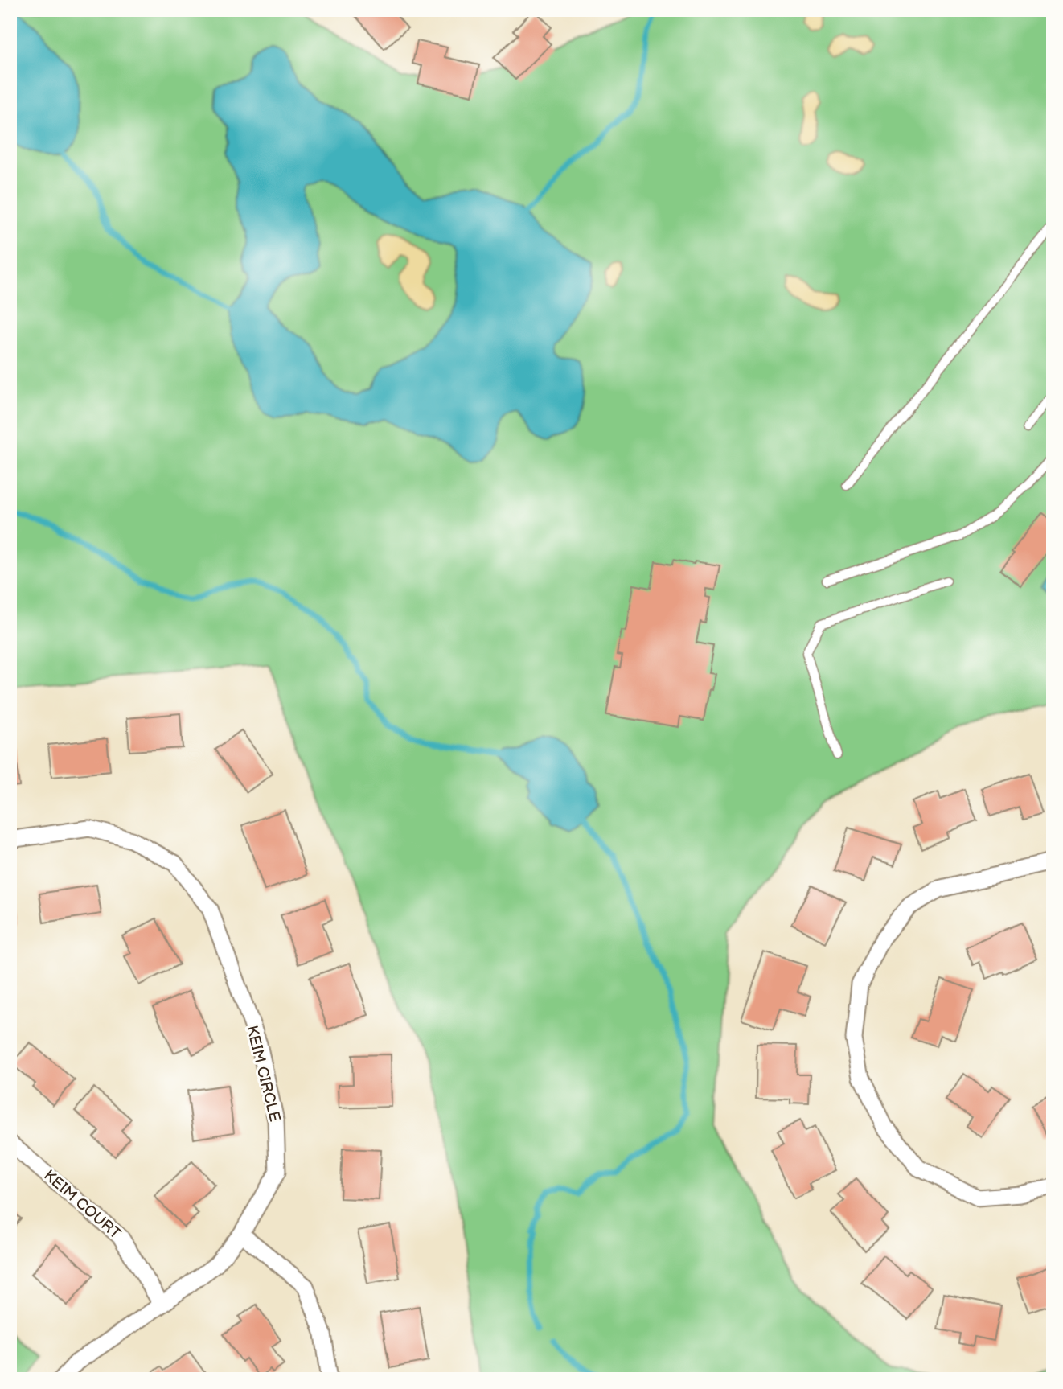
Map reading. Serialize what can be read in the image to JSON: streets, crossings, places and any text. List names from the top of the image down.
{
  "streets": {
    "street": ["KEIM CIRCLE", "KEIM COURT"]
  },
  "crossings": [
    ["KEIM CIRCLE", "KEIM COURT"]
  ]
}
